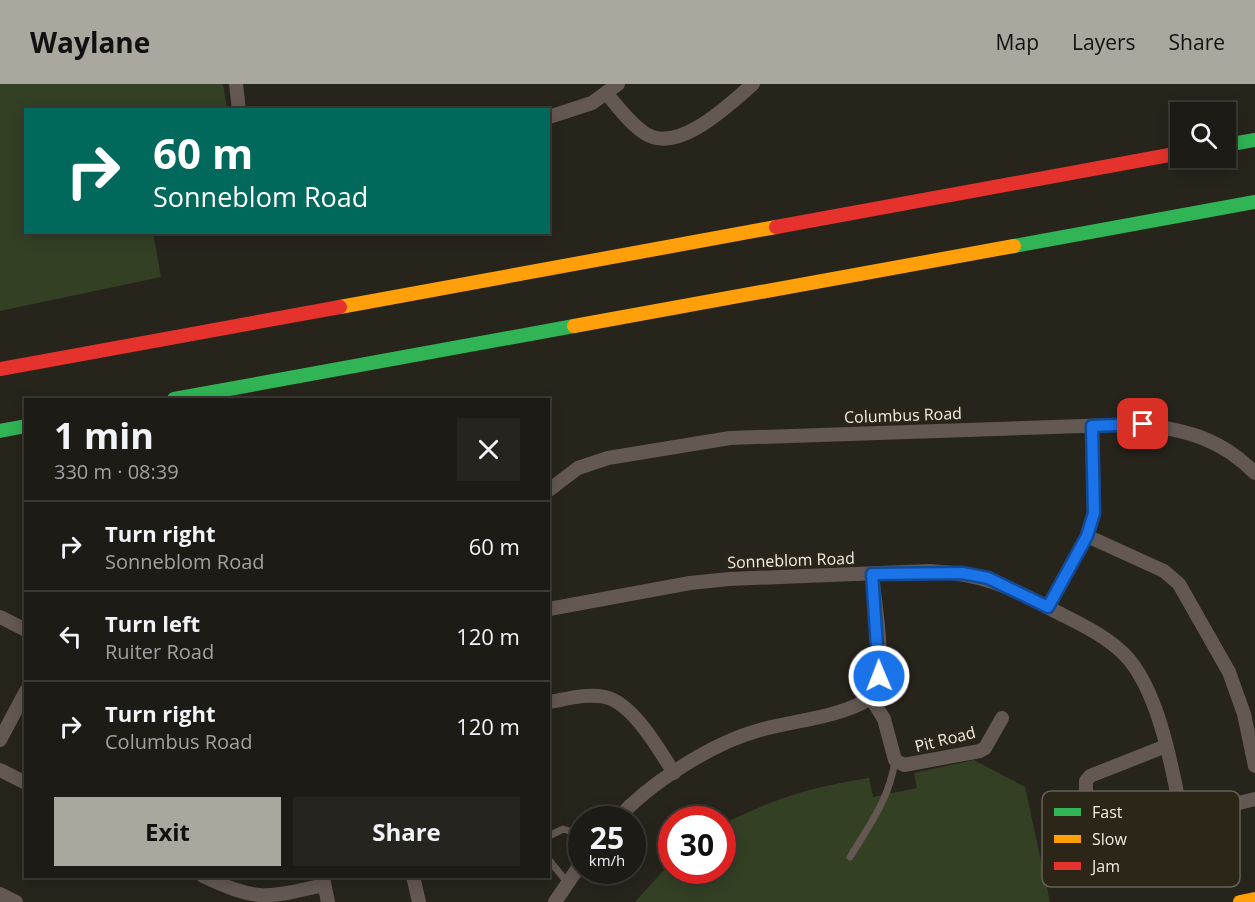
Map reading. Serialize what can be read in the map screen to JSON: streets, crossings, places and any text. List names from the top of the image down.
{
  "streets": {
    "street": ["Columbus Road", "Sonneblom Road", "Pit Road"]
  },
  "legend": ["Fast", "Slow", "Jam"],
  "page": {
    "header": "Waylane",
    "nav": ["Map", "Layers", "Share"],
    "turn": ["60 m", "Sonneblom Road"],
    "heading": ["1 min", "330 m · 08:39"],
    "list": [
      {
        "name": "Turn right",
        "note": "Sonneblom Road",
        "value": "60 m"
      },
      {
        "name": "Turn left",
        "note": "Ruiter Road",
        "value": "120 m"
      },
      {
        "name": "Turn right",
        "note": "Columbus Road",
        "value": "120 m"
      }
    ],
    "buttons": ["Exit", "Share"],
    "speed": "25 km/h",
    "limit": "30"
  }
}
